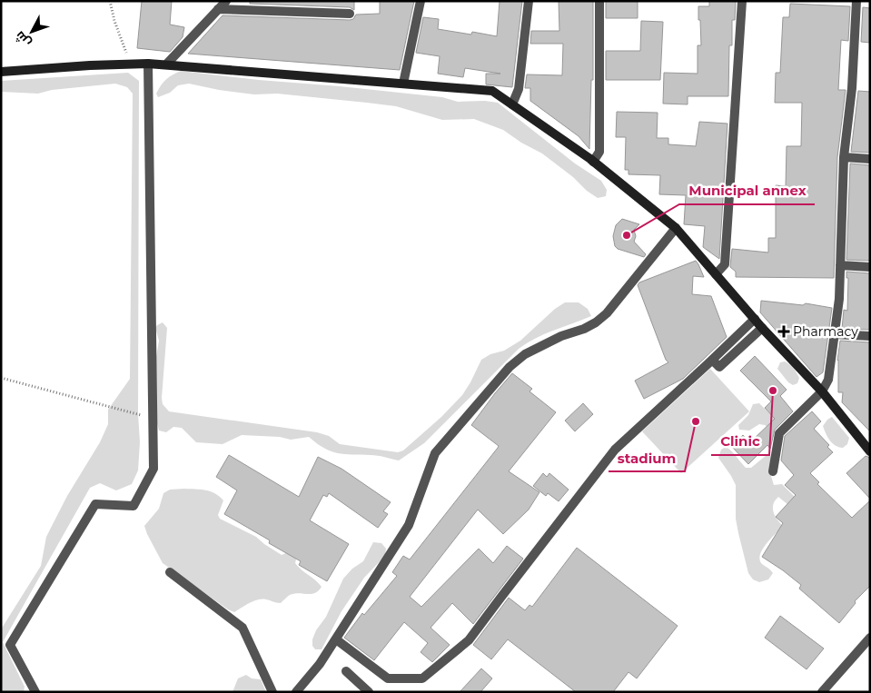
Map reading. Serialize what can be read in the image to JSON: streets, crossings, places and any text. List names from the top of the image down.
{
  "places": {
    "other": ["Municipal annex", "Clinic", "stadium"],
    "health": ["Pharmacy"]
  },
  "north": "bottom left"
}
